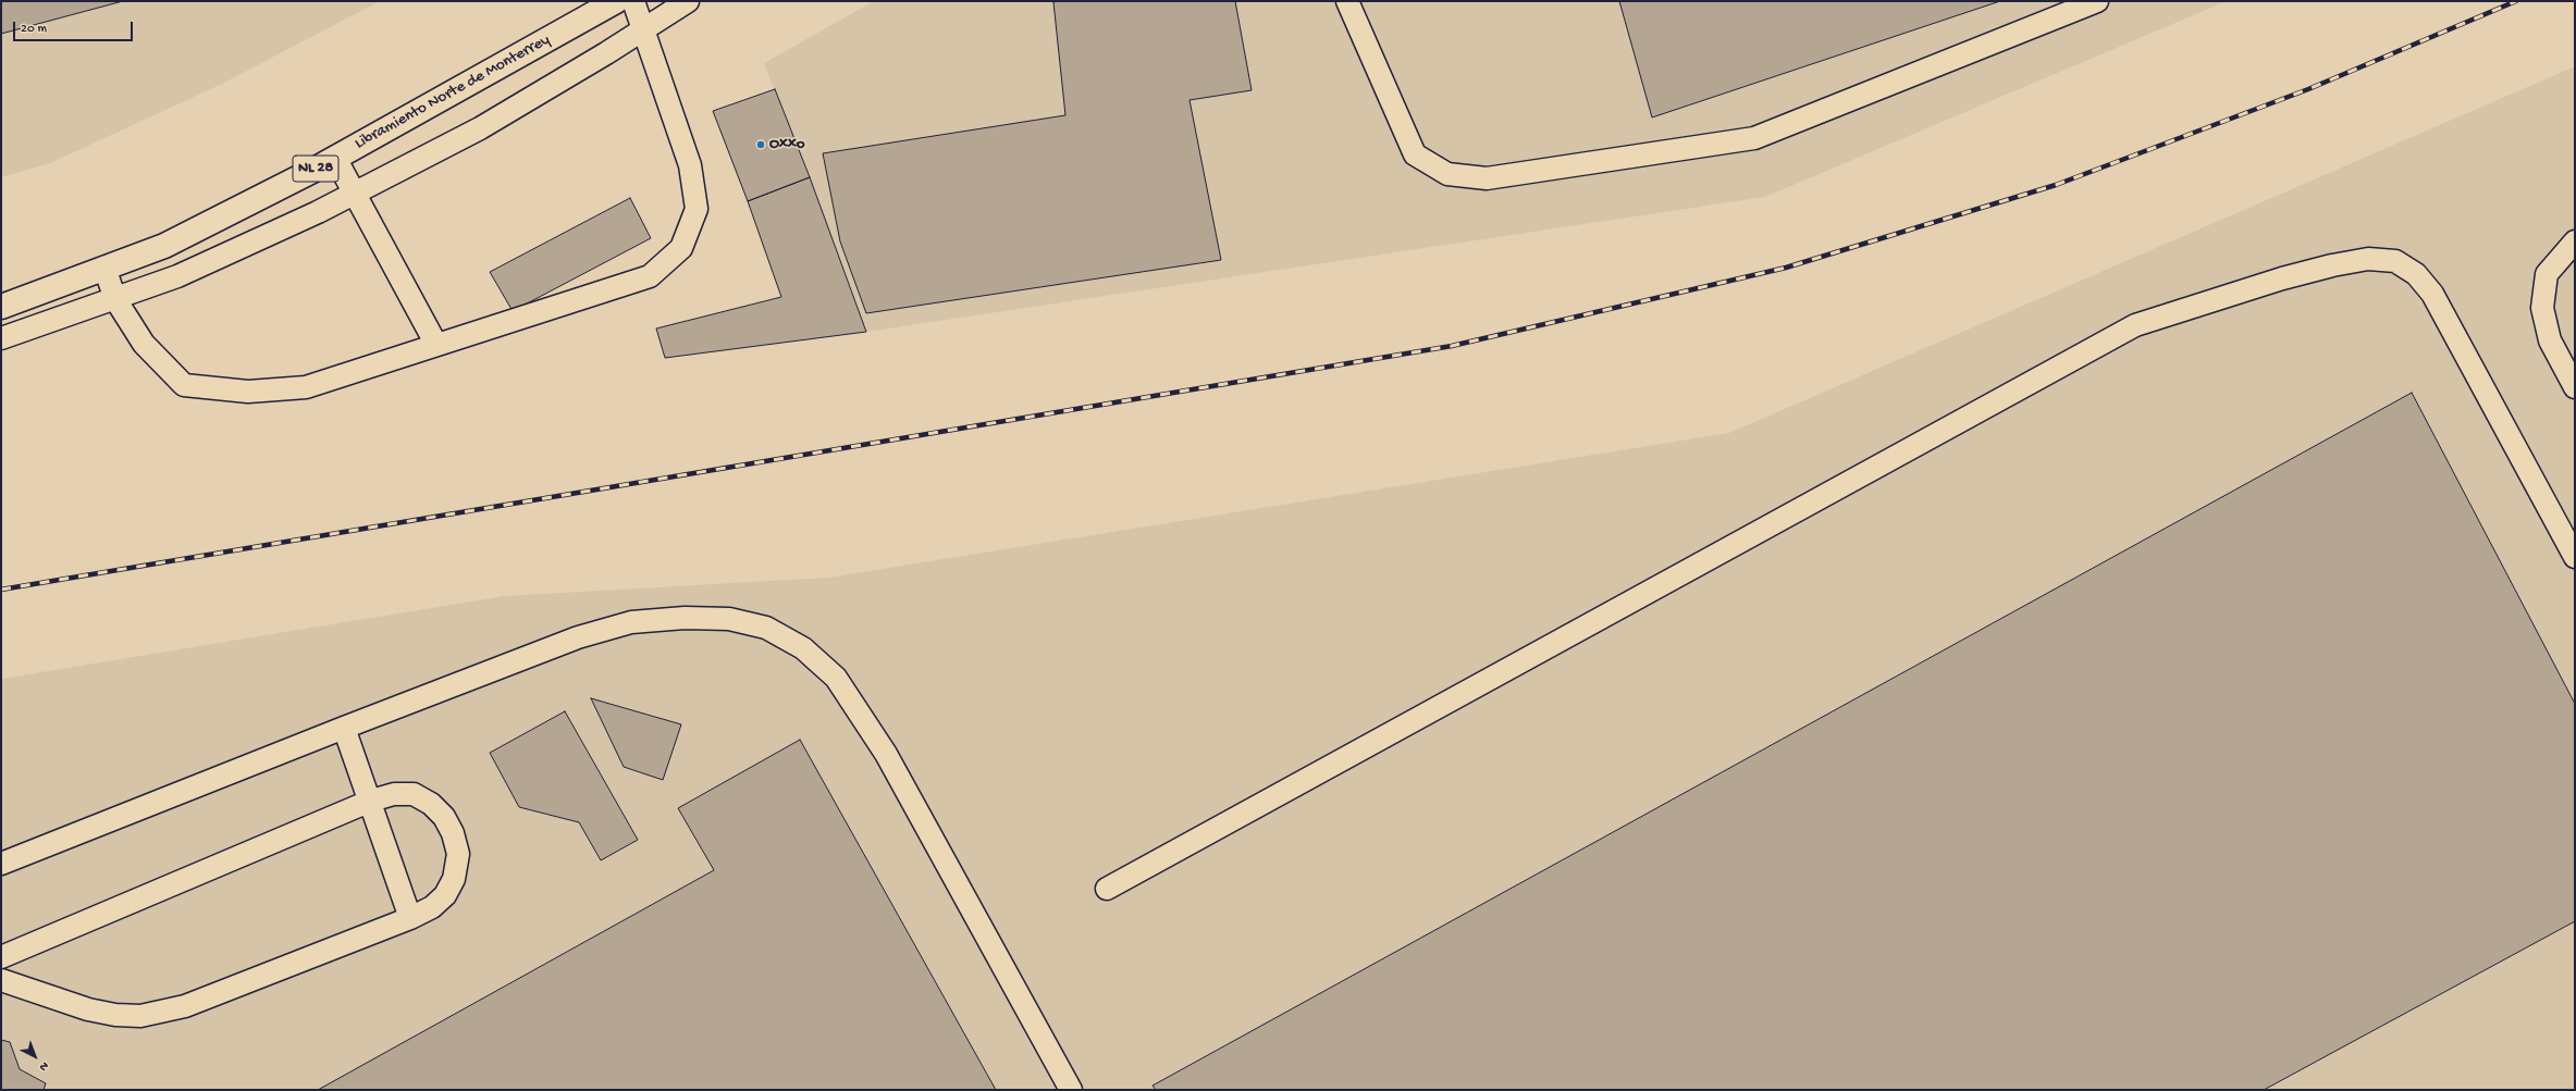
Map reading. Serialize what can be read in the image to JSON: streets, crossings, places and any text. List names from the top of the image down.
{
  "streets": {
    "main road": ["Libramiento Norte de Monterrey", "NL 28"]
  },
  "places": ["Oxxo"],
  "scale_bar": "20 m",
  "north": "bottom right"
}
